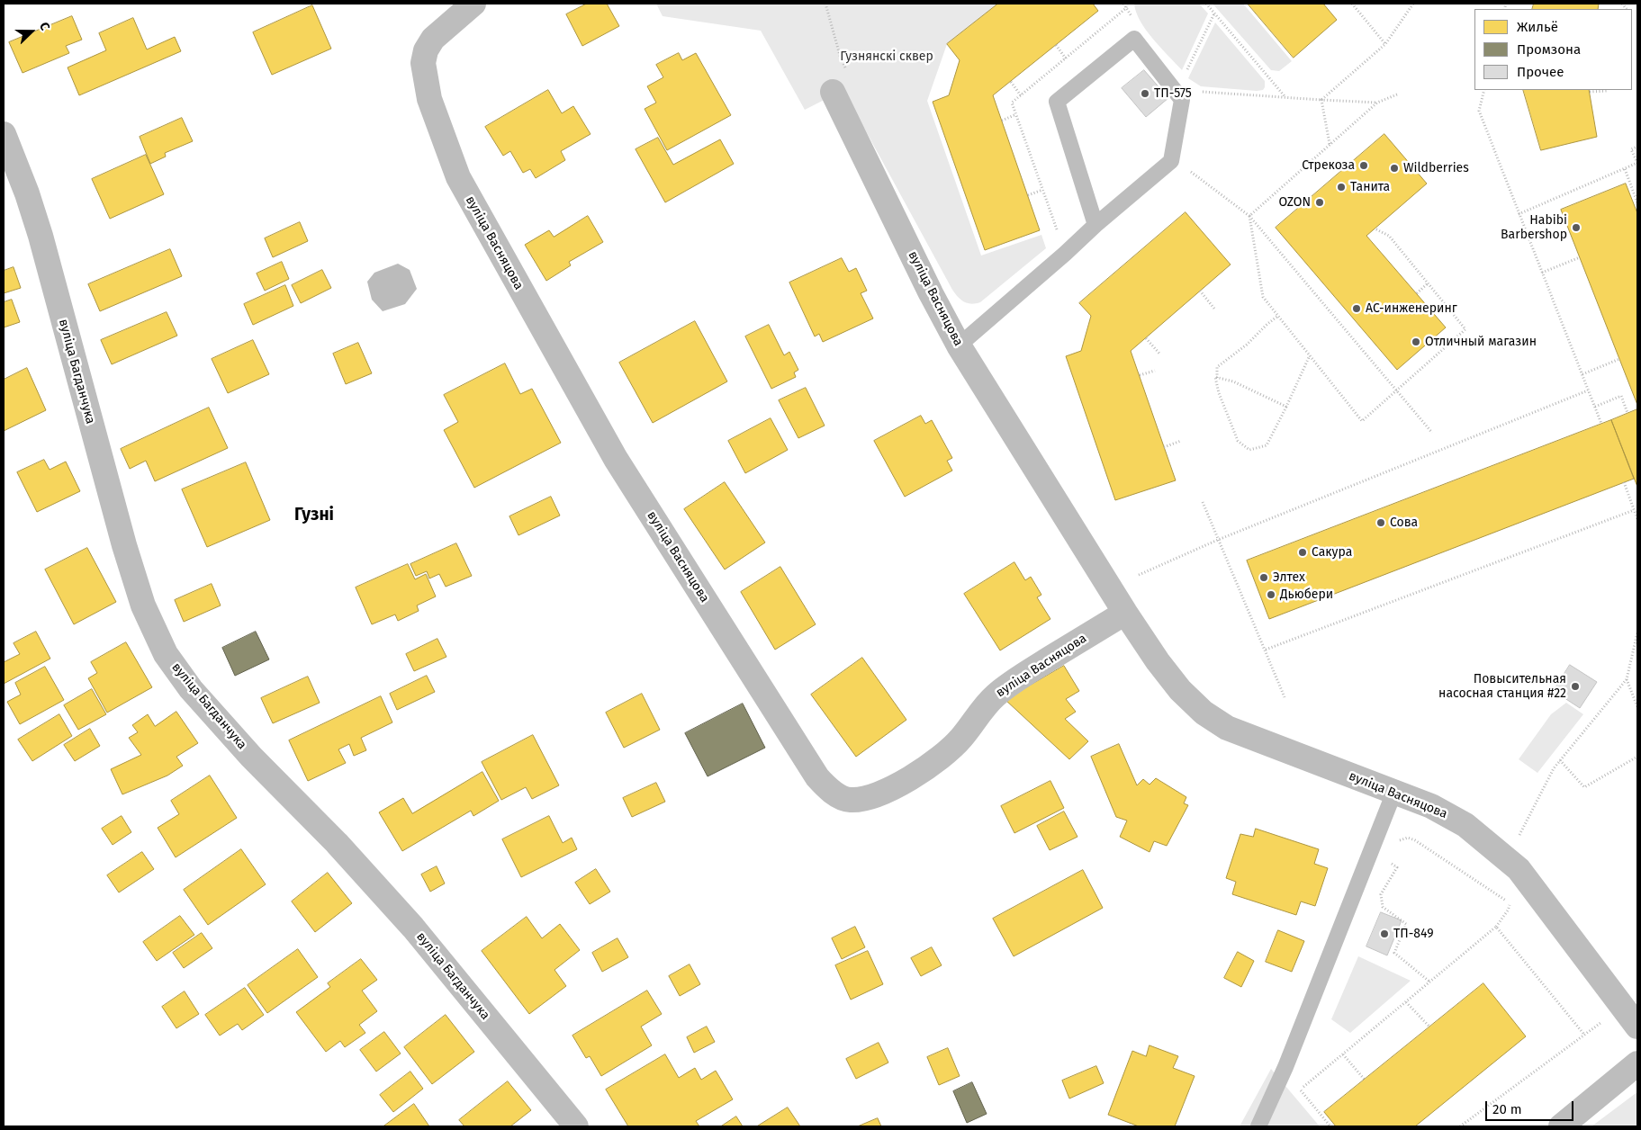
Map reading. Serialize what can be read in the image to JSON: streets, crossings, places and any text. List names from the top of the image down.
{
  "streets": {
    "street": ["вуліца Васняцова", "вуліца Багданчука"]
  },
  "districts": ["Гузні"],
  "parks": ["Гузнянскі сквер"],
  "places": [
    "ТП-575",
    "Стрекоза",
    "Wildberries",
    "Танита",
    "OZON",
    "Habibi Barbershop",
    "АС-инженеринг",
    "Отличный магазин",
    "Сова",
    "Сакура",
    "Элтех",
    "Дьюбери",
    "Повысительная насосная станция #22",
    "ТП-849"
  ],
  "legend": ["Жильё", "Промзона", "Прочее"],
  "scale_bar": "20 m",
  "north": "right"
}
